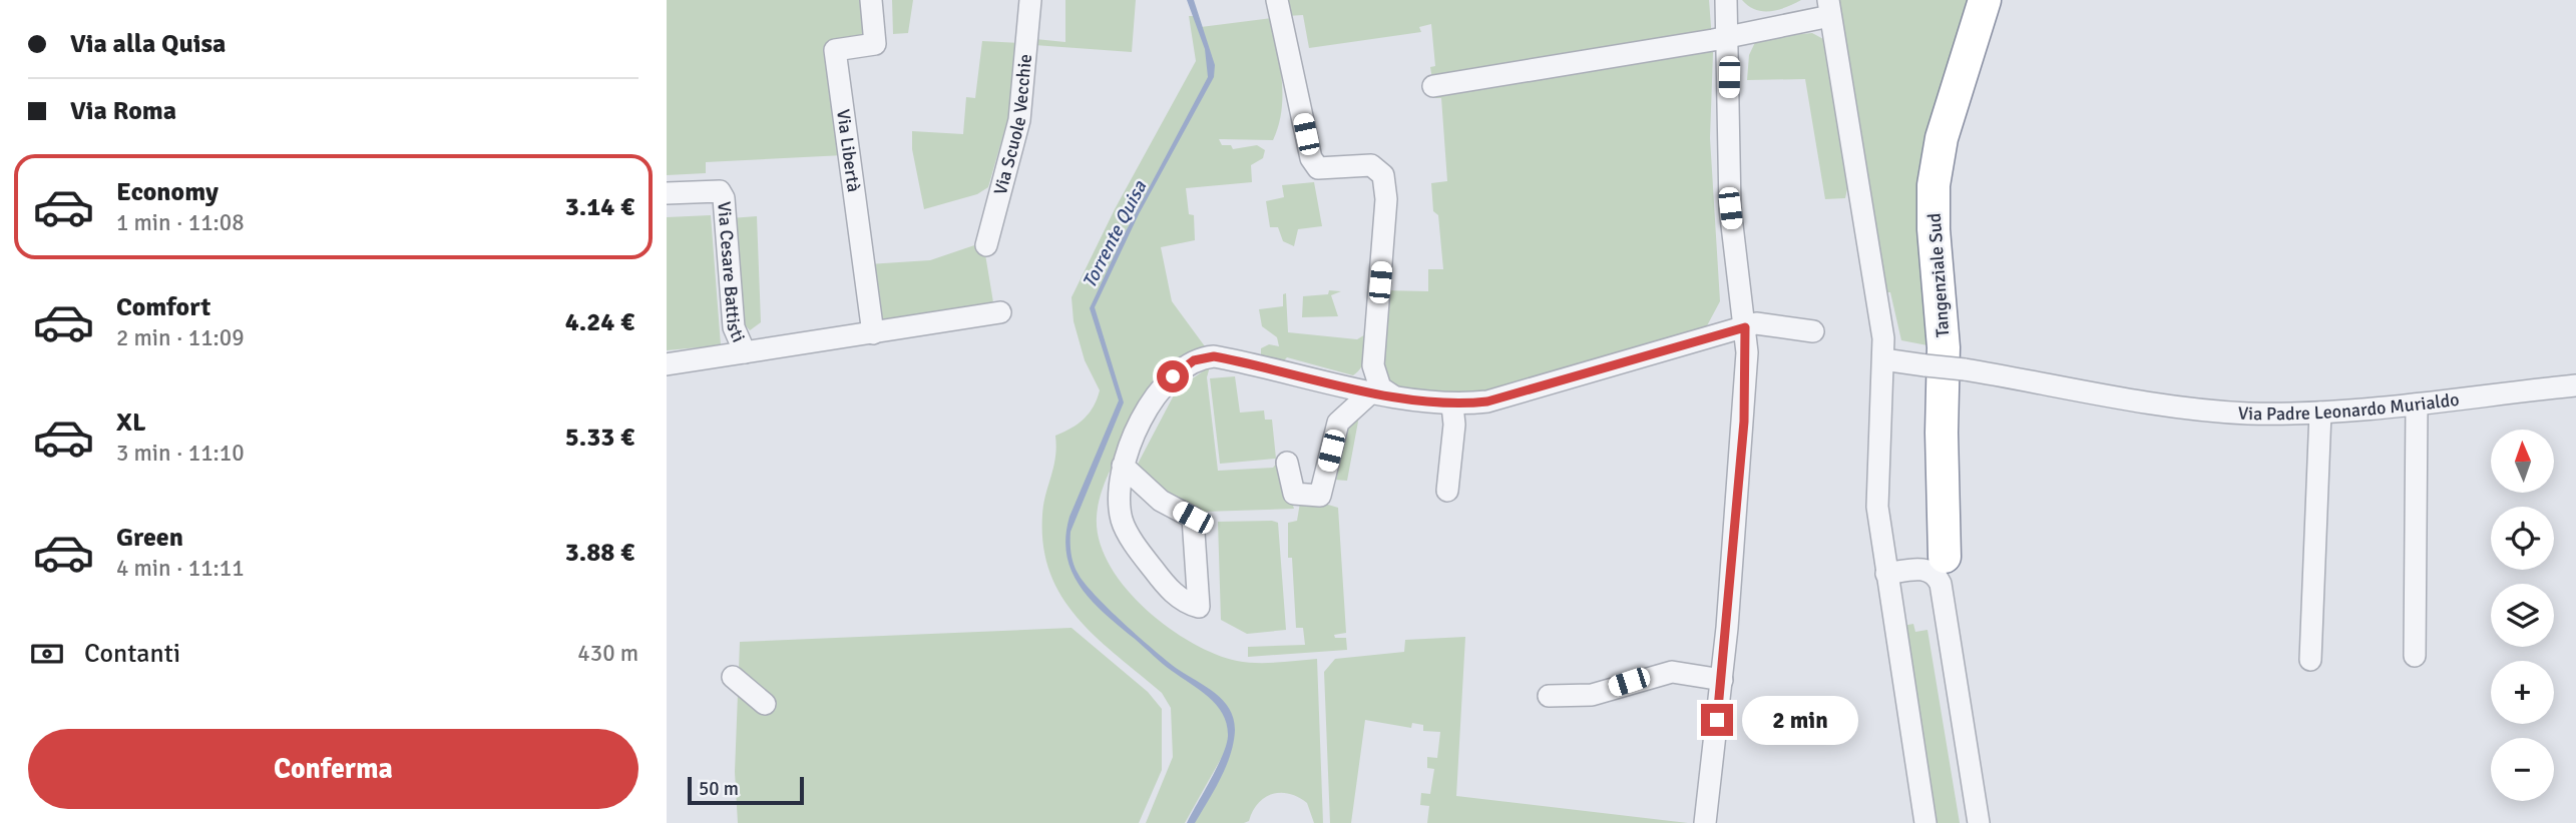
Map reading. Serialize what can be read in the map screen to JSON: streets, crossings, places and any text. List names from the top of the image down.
{
  "streets": {
    "highway": ["Tangenziale Sud"],
    "street": [
      "Via Scuole Vecchie",
      "Via Libertà",
      "Via Cesare Battisti",
      "Via Padre Leonardo Murialdo"
    ]
  },
  "water": ["Torrente Quisa"],
  "scale_bar": "50 m",
  "north": "top",
  "page": {
    "banner": ["Via alla Quisa", "Via Roma"],
    "list": [
      {
        "name": "Economy",
        "note": "1 min · 11:08",
        "value": "3.14 €"
      },
      {
        "name": "Comfort",
        "note": "2 min · 11:09",
        "value": "4.24 €"
      },
      {
        "name": "XL",
        "note": "3 min · 11:10",
        "value": "5.33 €"
      },
      {
        "name": "Green",
        "note": "4 min · 11:11",
        "value": "3.88 €"
      }
    ],
    "map_buttons": ["+", "−"],
    "pay": ["Contanti", "430 m"],
    "bubble": "2 min",
    "buttons": "Conferma",
    "scale": "50 m"
  }
}
